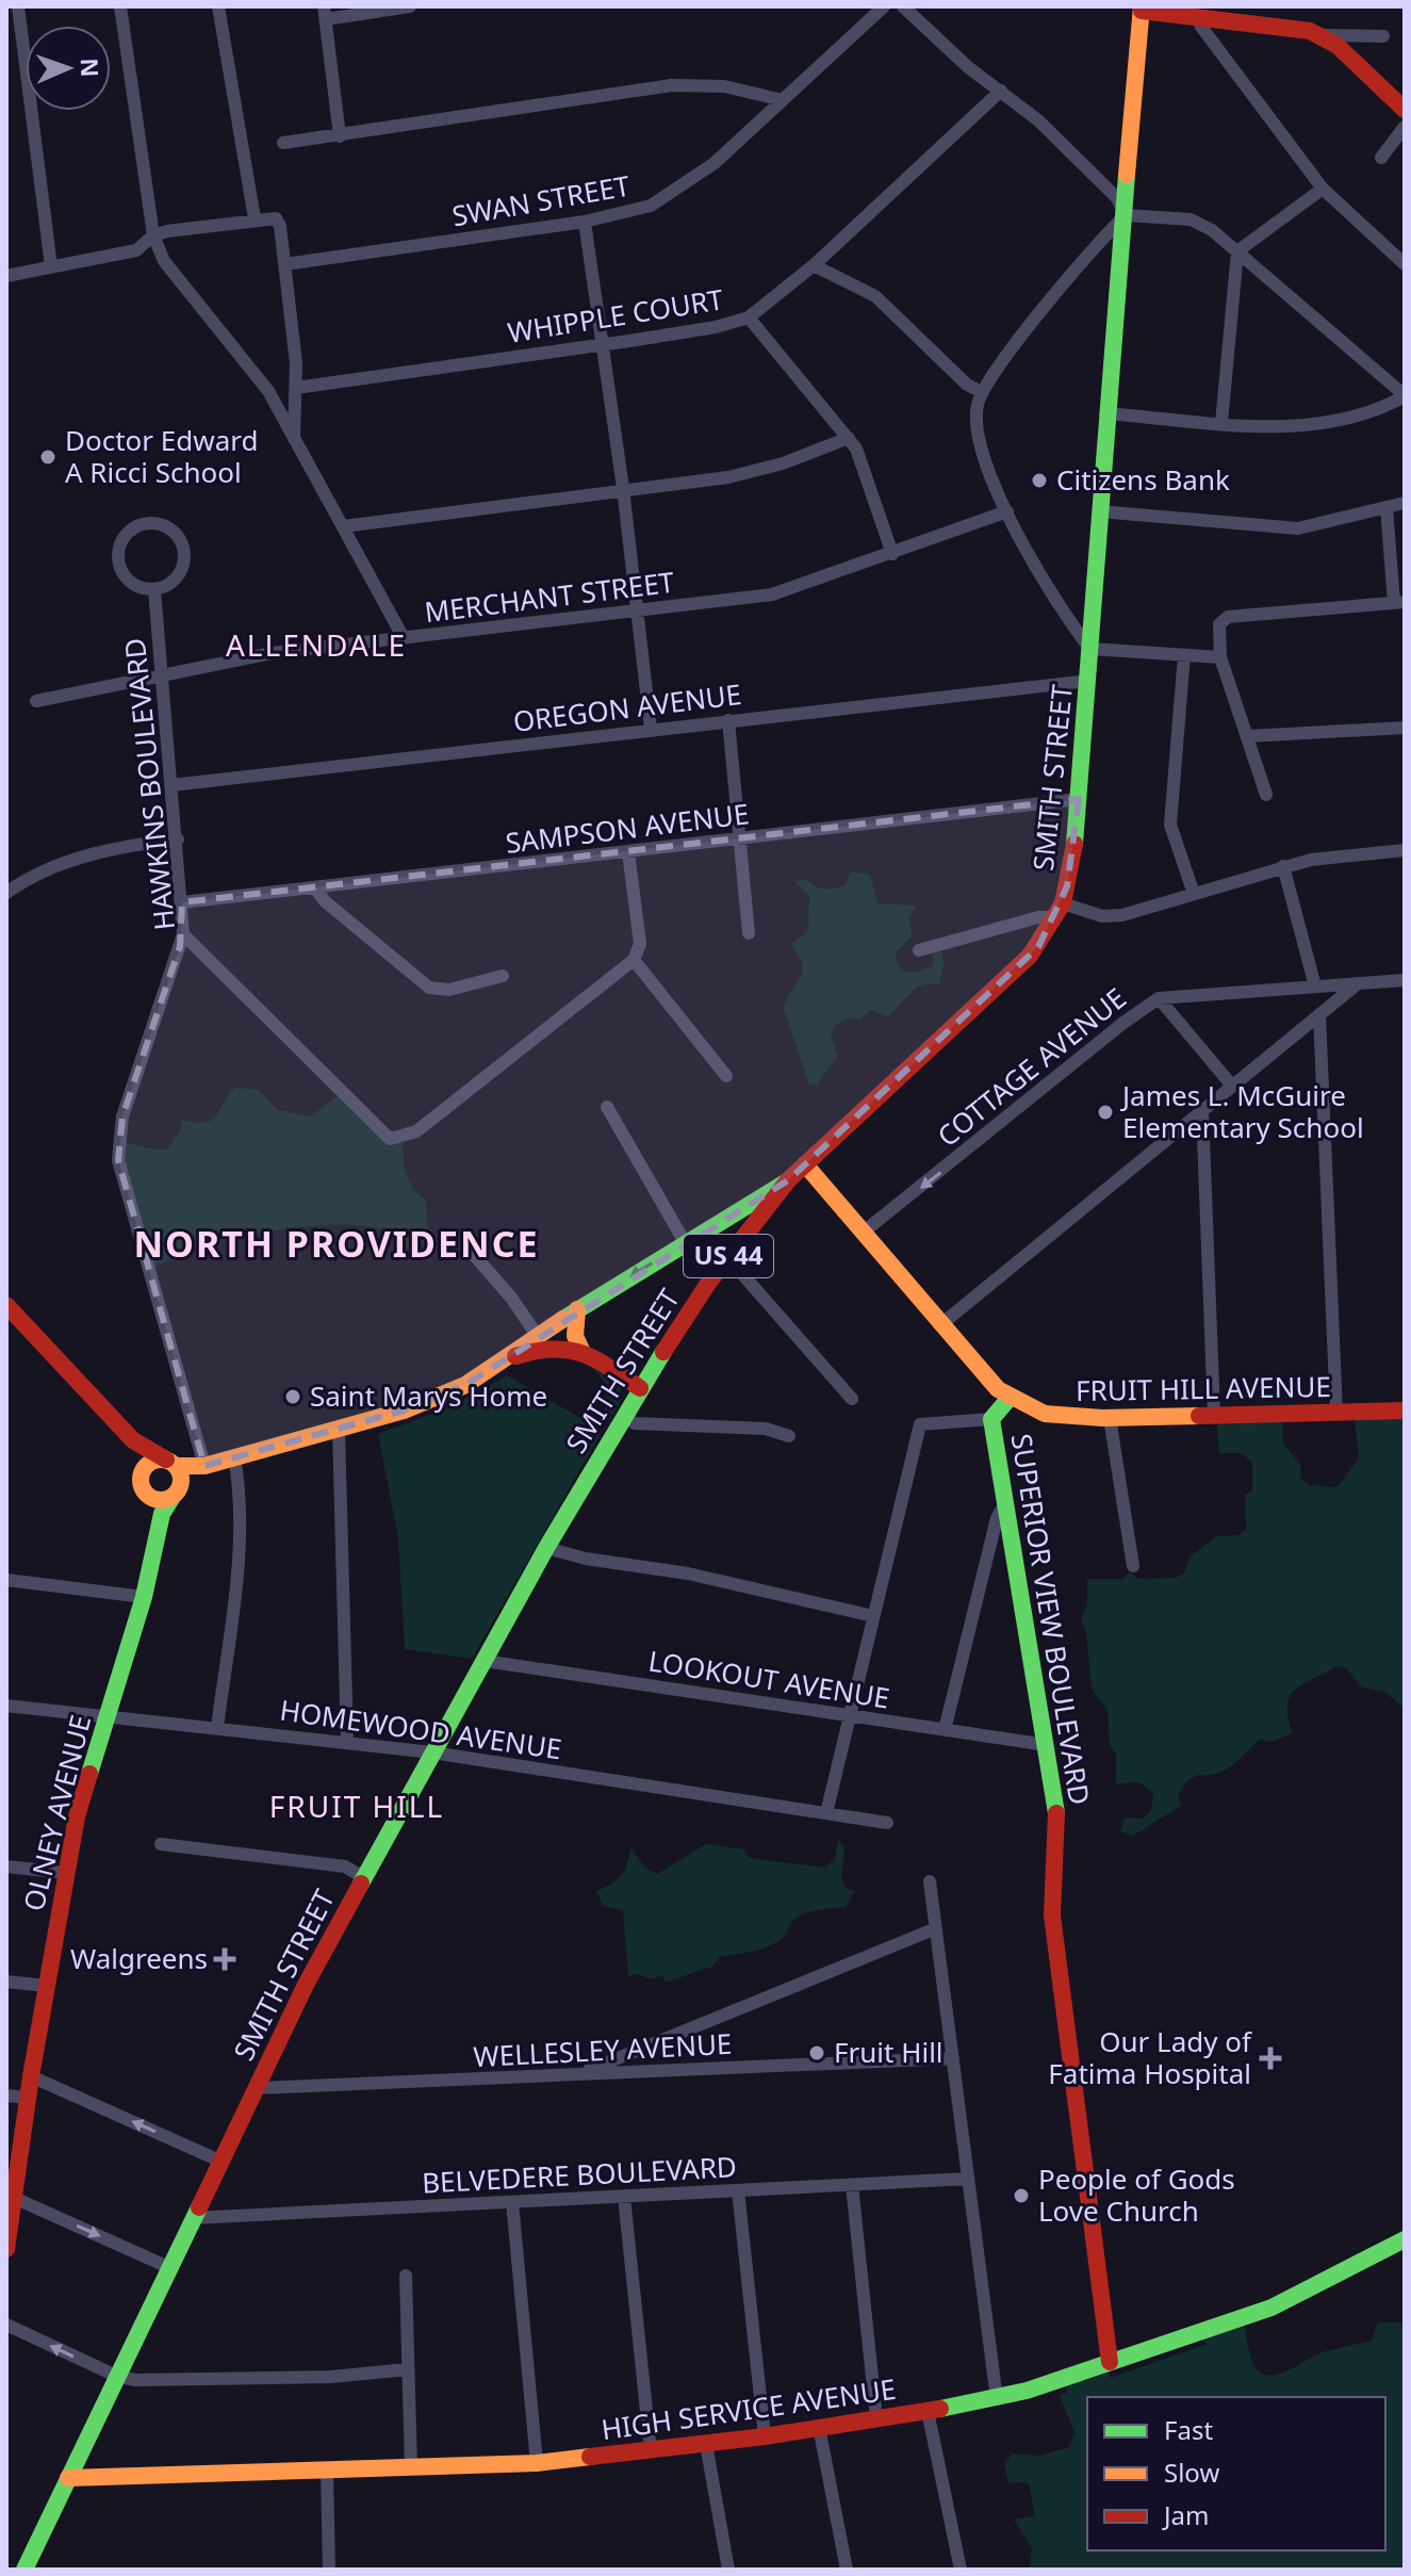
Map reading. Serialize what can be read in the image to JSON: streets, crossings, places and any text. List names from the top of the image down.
{
  "streets": {
    "main road": [
      "SMITH STREET",
      "US 44",
      "FRUIT HILL AVENUE",
      "SUPERIOR VIEW BOULEVARD",
      "OLNEY AVENUE",
      "HIGH SERVICE AVENUE"
    ],
    "street": [
      "SWAN STREET",
      "WHIPPLE COURT",
      "MERCHANT STREET",
      "OREGON AVENUE",
      "HAWKINS BOULEVARD",
      "SAMPSON AVENUE",
      "COTTAGE AVENUE",
      "LOOKOUT AVENUE",
      "HOMEWOOD AVENUE",
      "WELLESLEY AVENUE",
      "BELVEDERE BOULEVARD"
    ]
  },
  "crossings": [
    ["MERCHANT STREET", "HAWKINS BOULEVARD"],
    ["OREGON AVENUE", "SMITH STREET"],
    ["OREGON AVENUE", "HAWKINS BOULEVARD"],
    ["SMITH STREET", "SAMPSON AVENUE"],
    ["SMITH STREET", "FRUIT HILL AVENUE"],
    ["SMITH STREET", "LOOKOUT AVENUE"],
    ["SMITH STREET", "HOMEWOOD AVENUE"],
    ["SMITH STREET", "WELLESLEY AVENUE"],
    ["SMITH STREET", "BELVEDERE BOULEVARD"],
    ["SMITH STREET", "HIGH SERVICE AVENUE"],
    ["HAWKINS BOULEVARD", "SAMPSON AVENUE"],
    ["COTTAGE AVENUE", "FRUIT HILL AVENUE"],
    ["FRUIT HILL AVENUE", "SUPERIOR VIEW BOULEVARD"],
    ["SUPERIOR VIEW BOULEVARD", "LOOKOUT AVENUE"],
    ["SUPERIOR VIEW BOULEVARD", "HIGH SERVICE AVENUE"],
    ["HOMEWOOD AVENUE", "OLNEY AVENUE"]
  ],
  "one_way": ["COTTAGE AVENUE"],
  "districts": ["ALLENDALE", "NORTH PROVIDENCE", "FRUIT HILL"],
  "places": {
    "other": [
      "Doctor Edward A Ricci School",
      "Citizens Bank",
      "James L. McGuire Elementary School",
      "Saint Marys Home",
      "Fruit Hill",
      "People of Gods Love Church"
    ],
    "health": ["Walgreens", "Our Lady of Fatima Hospital"]
  },
  "legend": ["Fast", "Slow", "Jam"],
  "north": "right"
}
